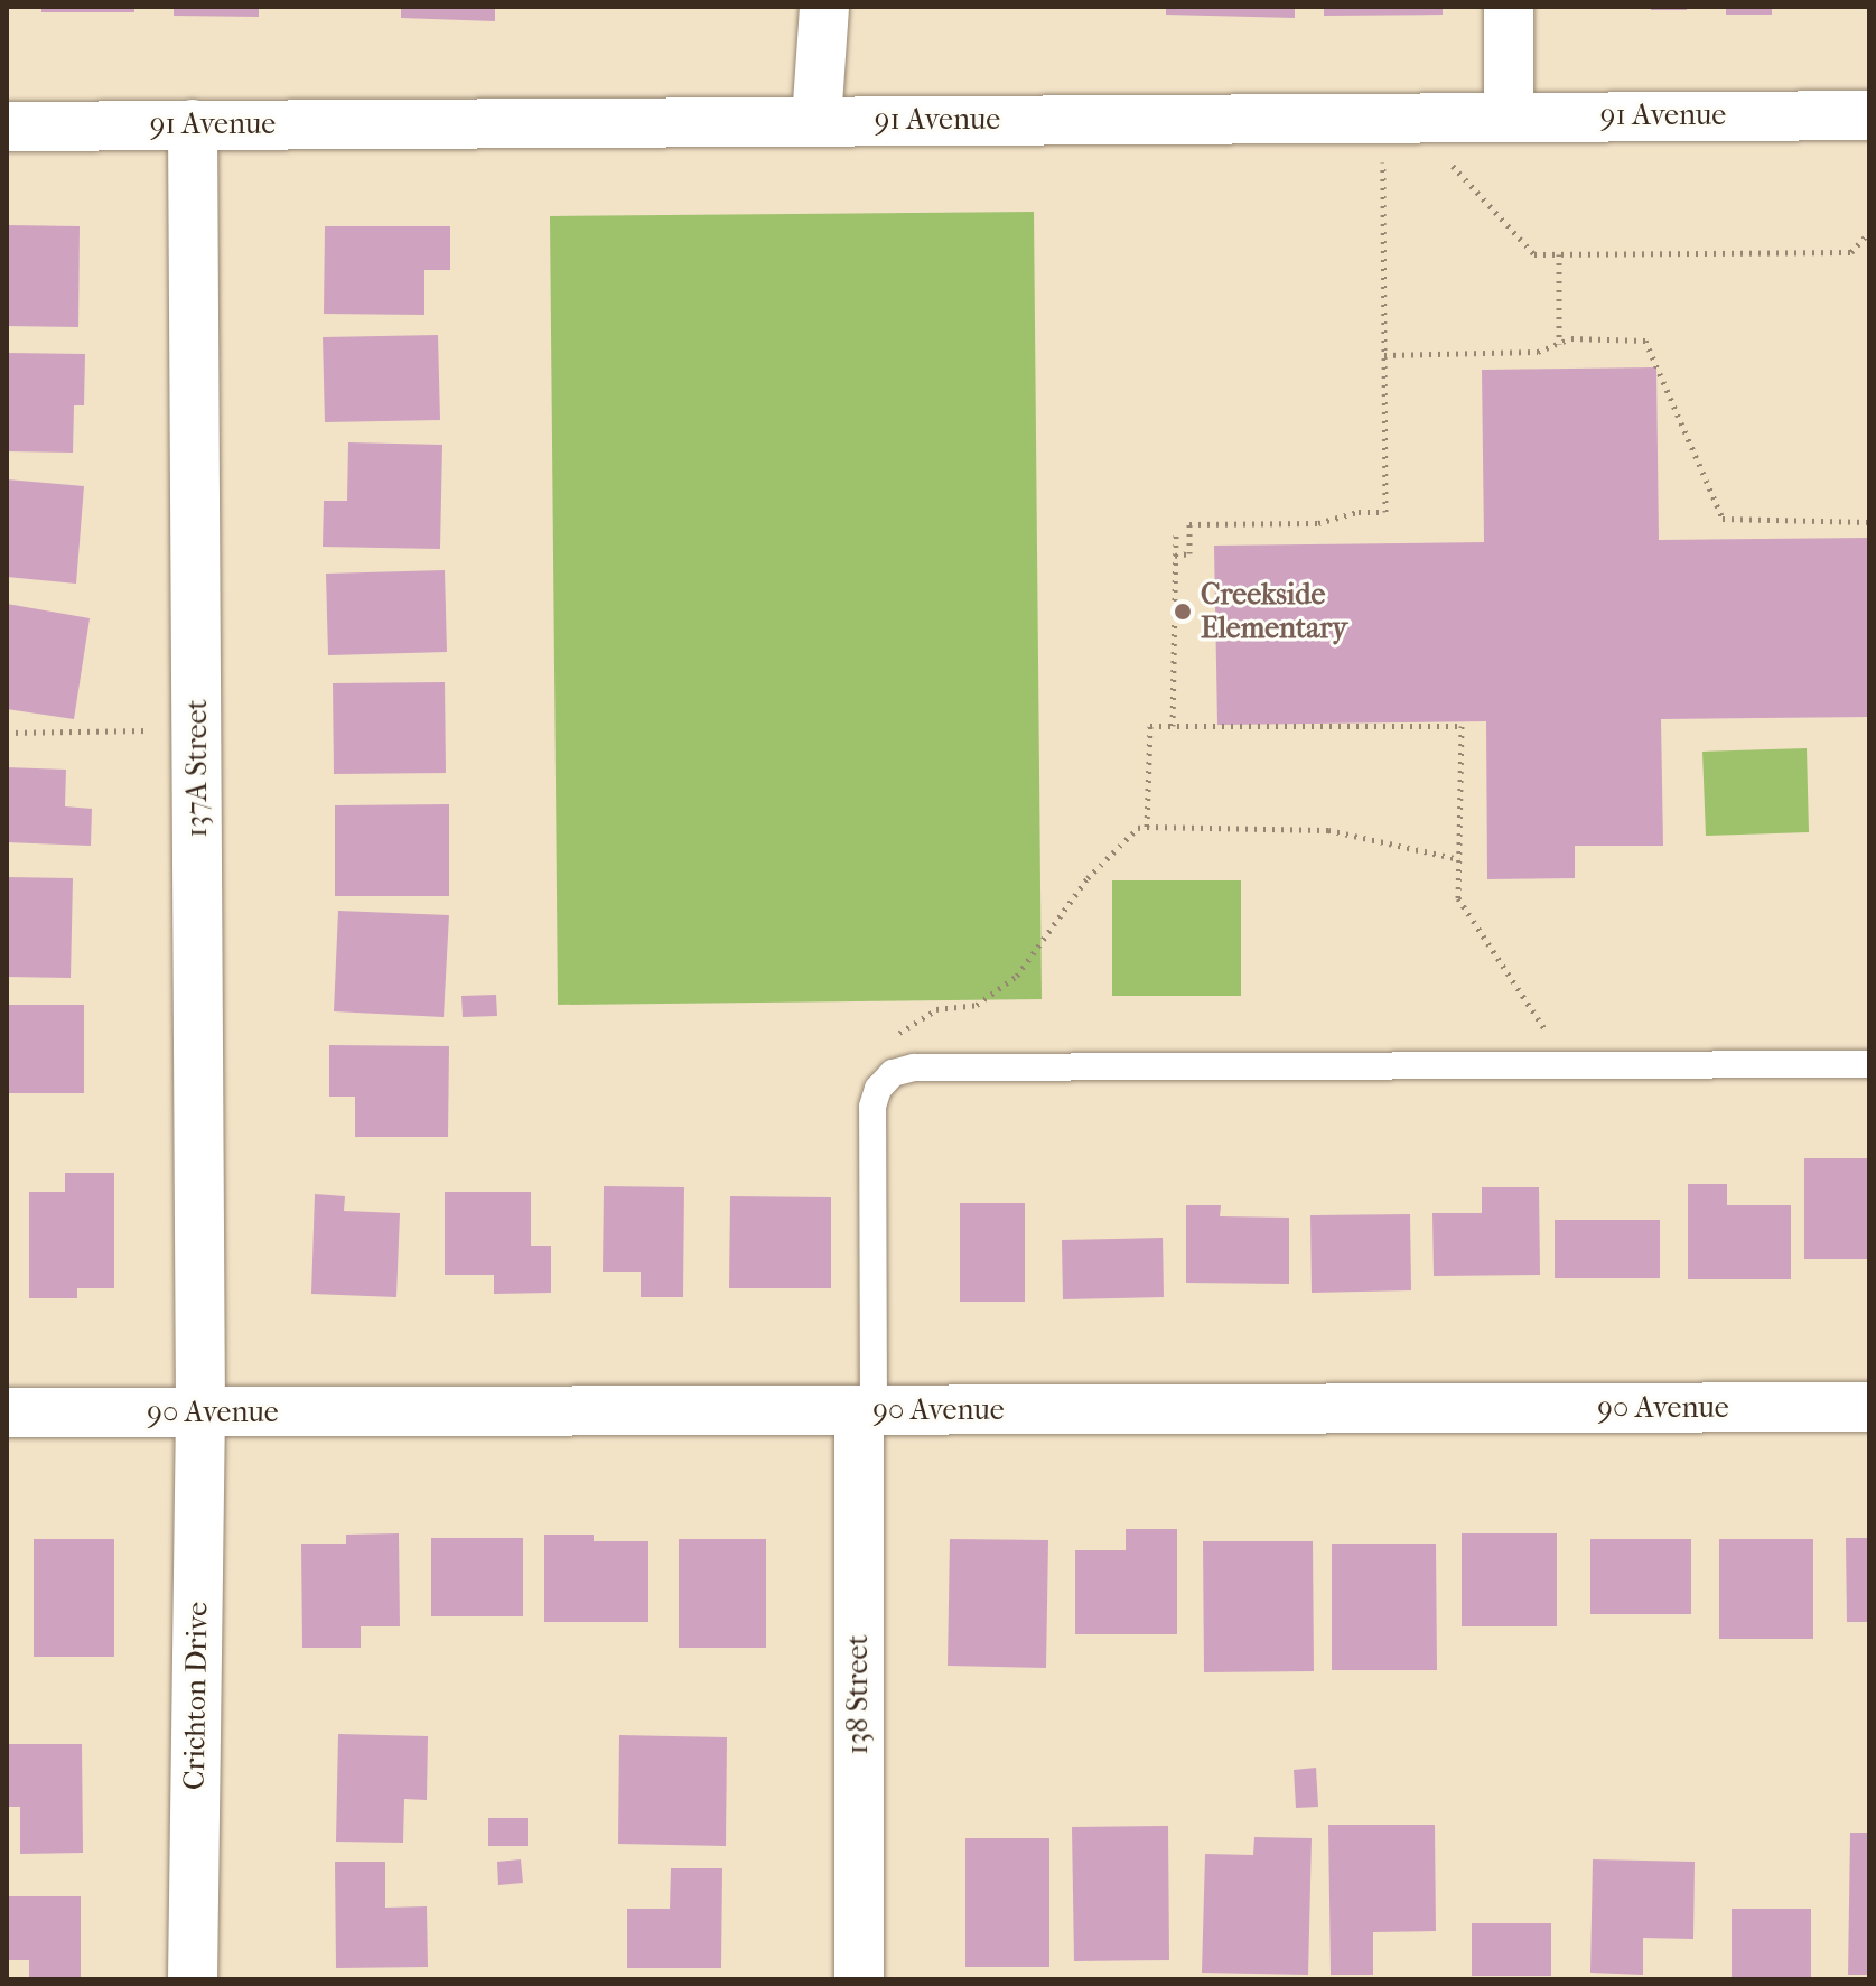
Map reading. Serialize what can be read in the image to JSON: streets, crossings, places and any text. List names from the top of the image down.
{
  "streets": {
    "street": [
      "91 Avenue",
      "137A Street",
      "90 Avenue",
      "138 Street",
      "Crichton Drive"
    ]
  },
  "crossings": [
    ["91 Avenue", "137A Street"],
    ["137A Street", "90 Avenue"],
    ["137A Street", "Crichton Drive"],
    ["90 Avenue", "138 Street"],
    ["90 Avenue", "Crichton Drive"]
  ],
  "places": ["Creekside Elementary"]
}
